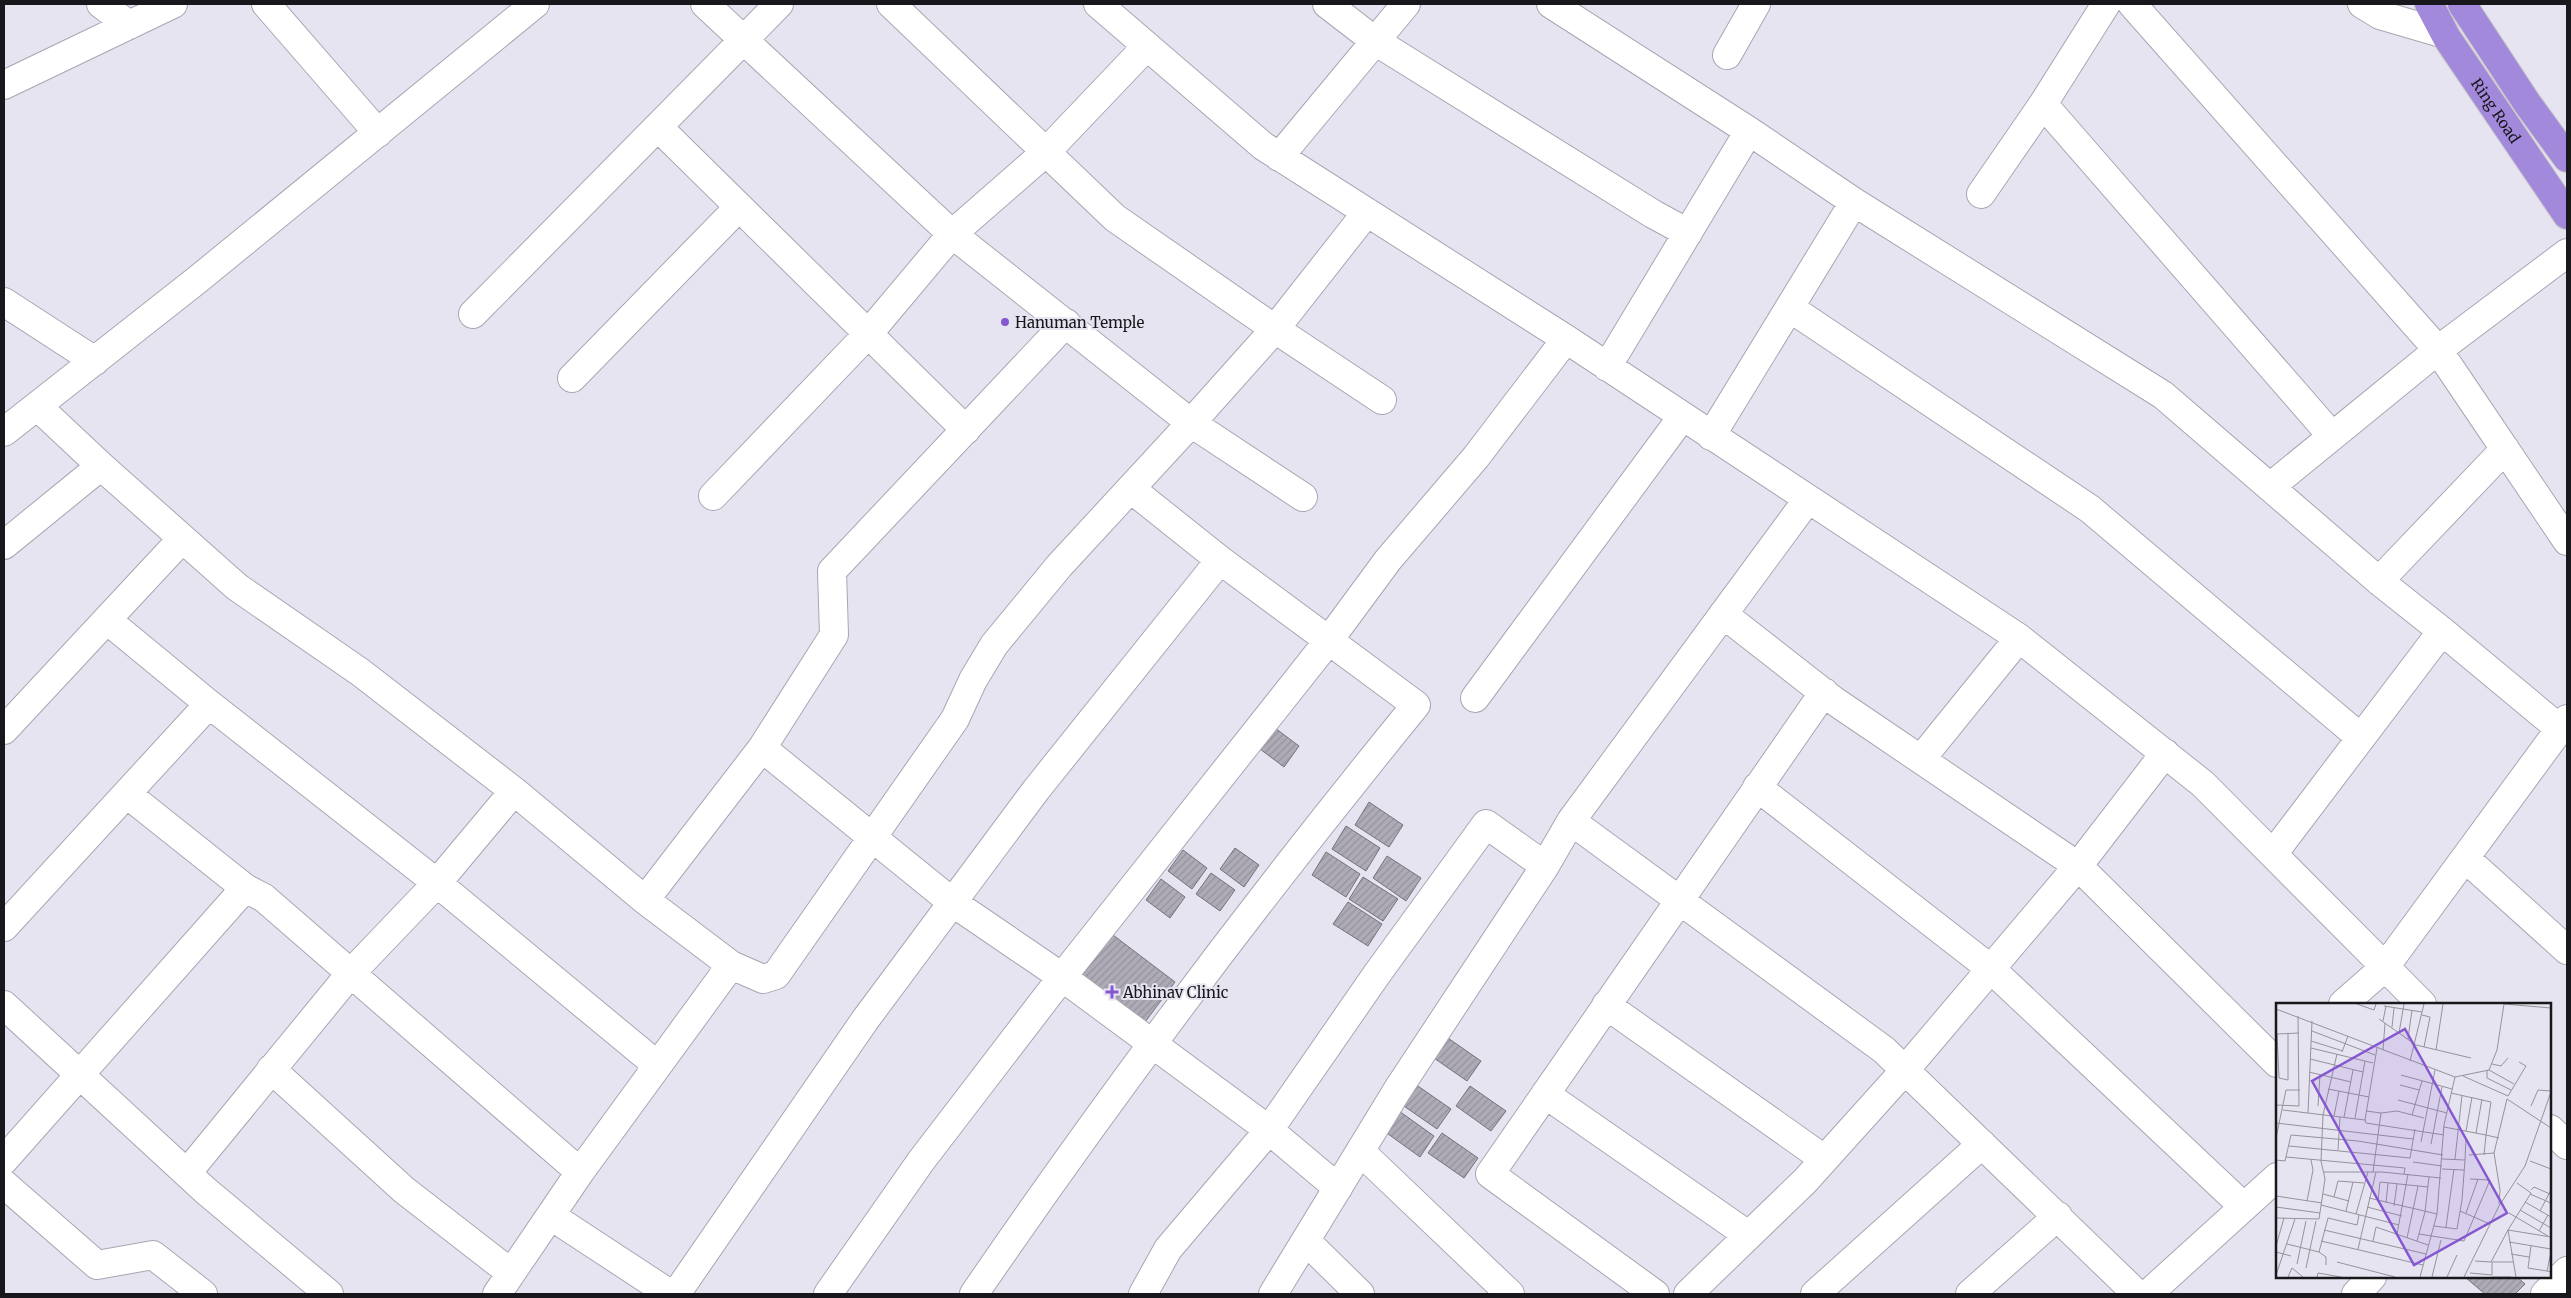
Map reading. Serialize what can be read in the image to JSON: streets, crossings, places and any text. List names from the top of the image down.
{
  "streets": {
    "highway": ["Ring Road"]
  },
  "places": {
    "other": ["Hanuman Temple"],
    "health": ["Abhinav Clinic"]
  }
}
